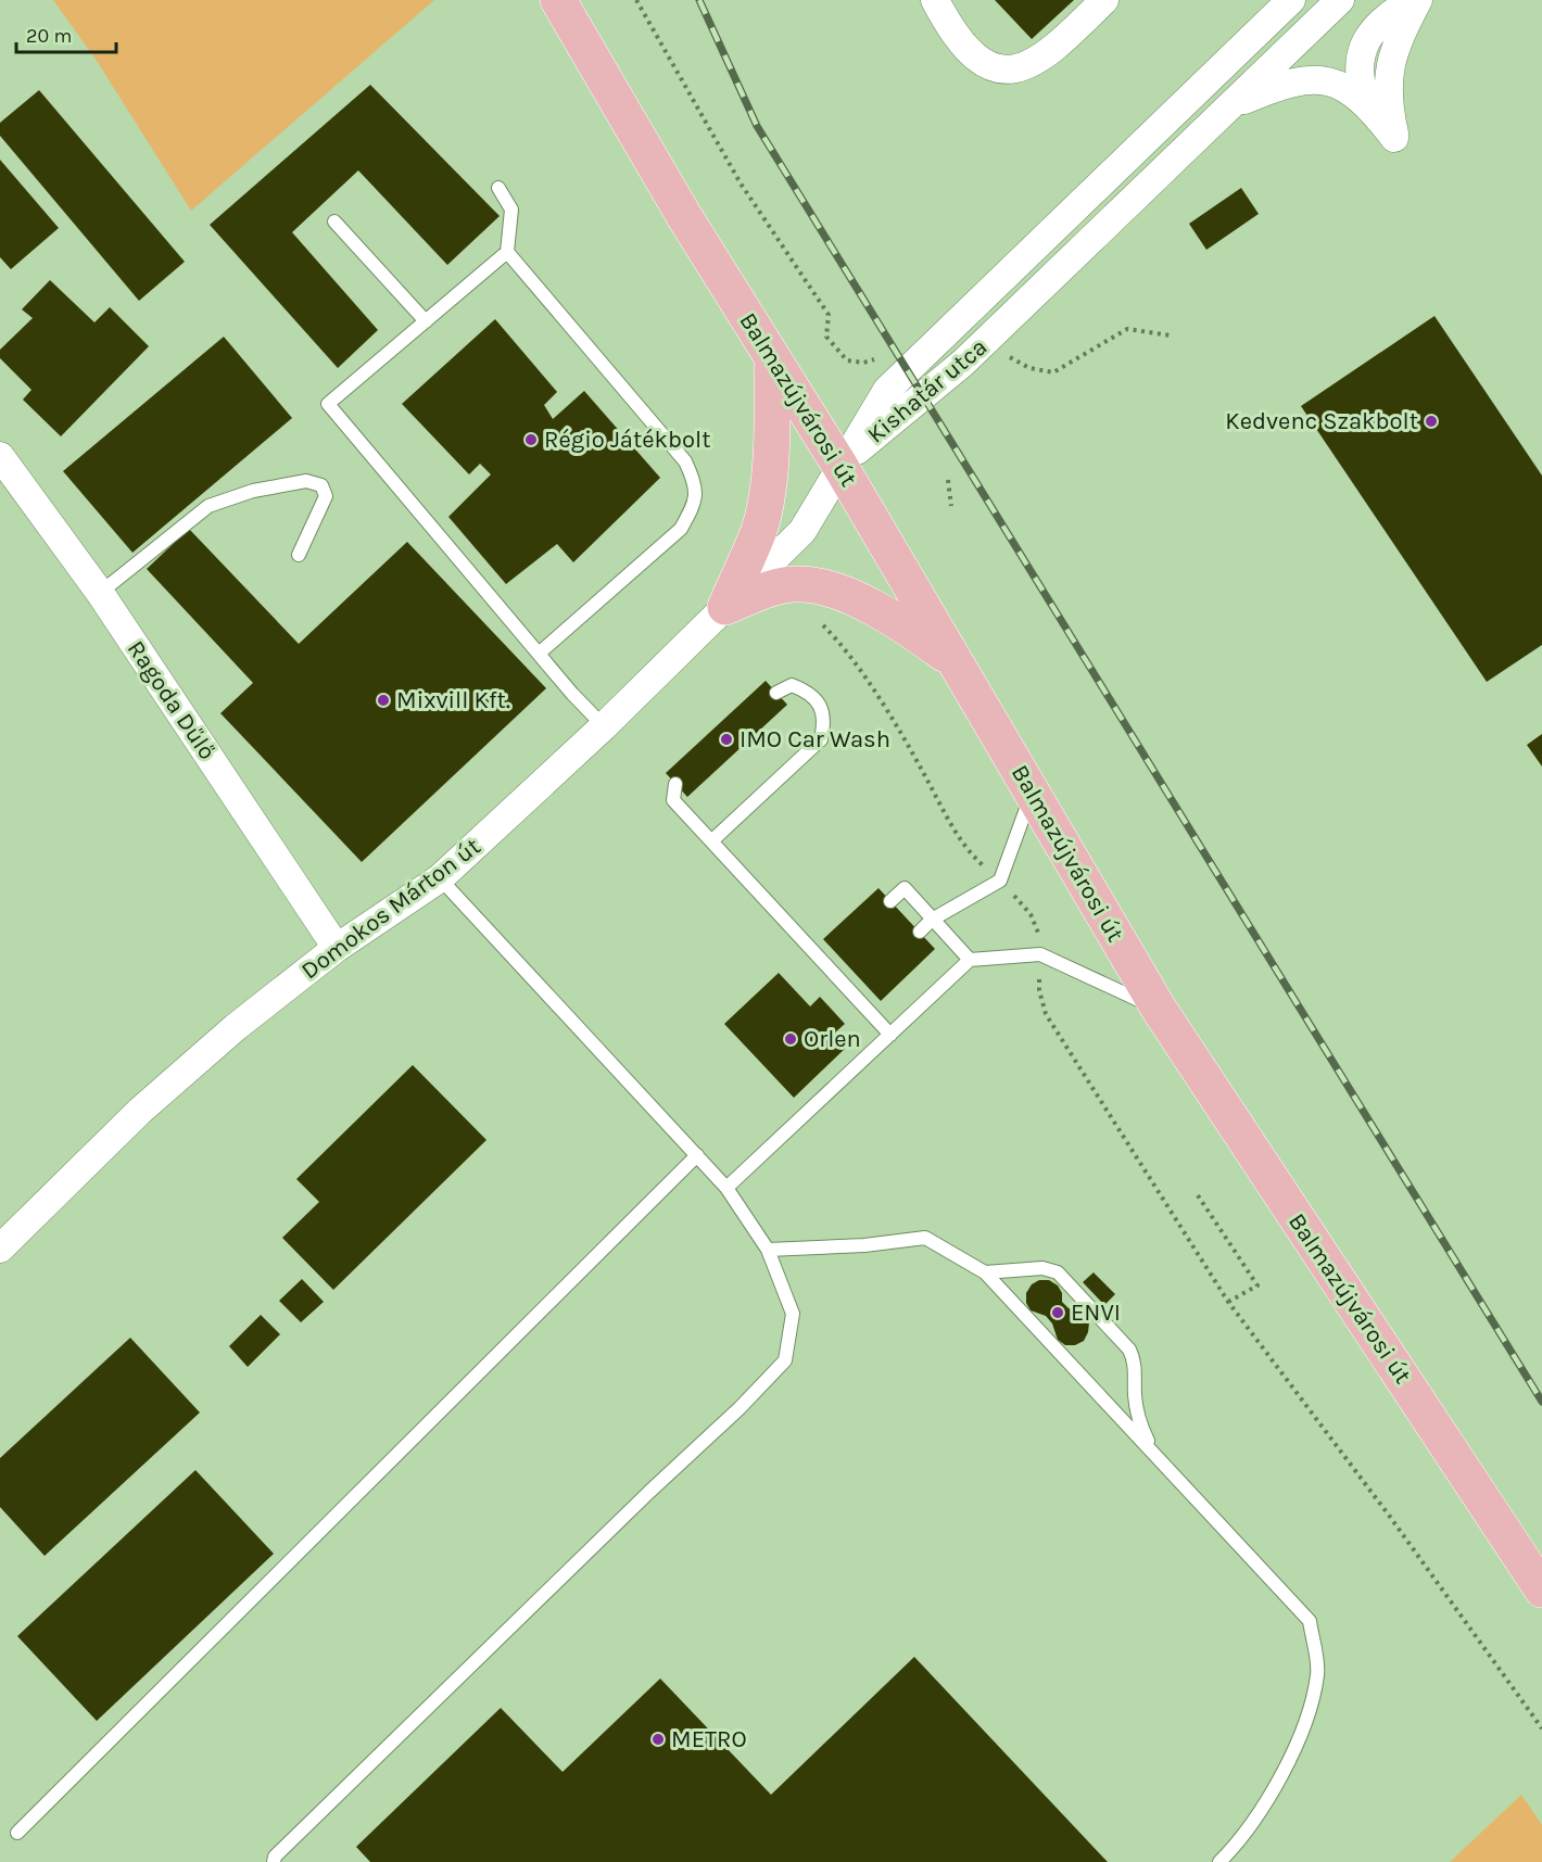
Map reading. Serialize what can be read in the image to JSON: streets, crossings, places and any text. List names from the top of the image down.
{
  "streets": {
    "main road": ["Balmazújvárosi út"],
    "street": ["Kishatár utca", "Ragoda Dűlő", "Domokos Márton út"]
  },
  "crossings": [
    ["Kishatár utca", "Balmazújvárosi út"],
    ["Kishatár utca", "Domokos Márton út"],
    ["Balmazújvárosi út", "Domokos Márton út"],
    ["Ragoda Dűlő", "Domokos Márton út"]
  ],
  "places": [
    "Kedvenc Szakbolt",
    "Régio Játékbolt",
    "Mixvill Kft.",
    "IMO Car Wash",
    "Orlen",
    "ENVI",
    "METRO"
  ],
  "scale_bar": "20 m"
}
